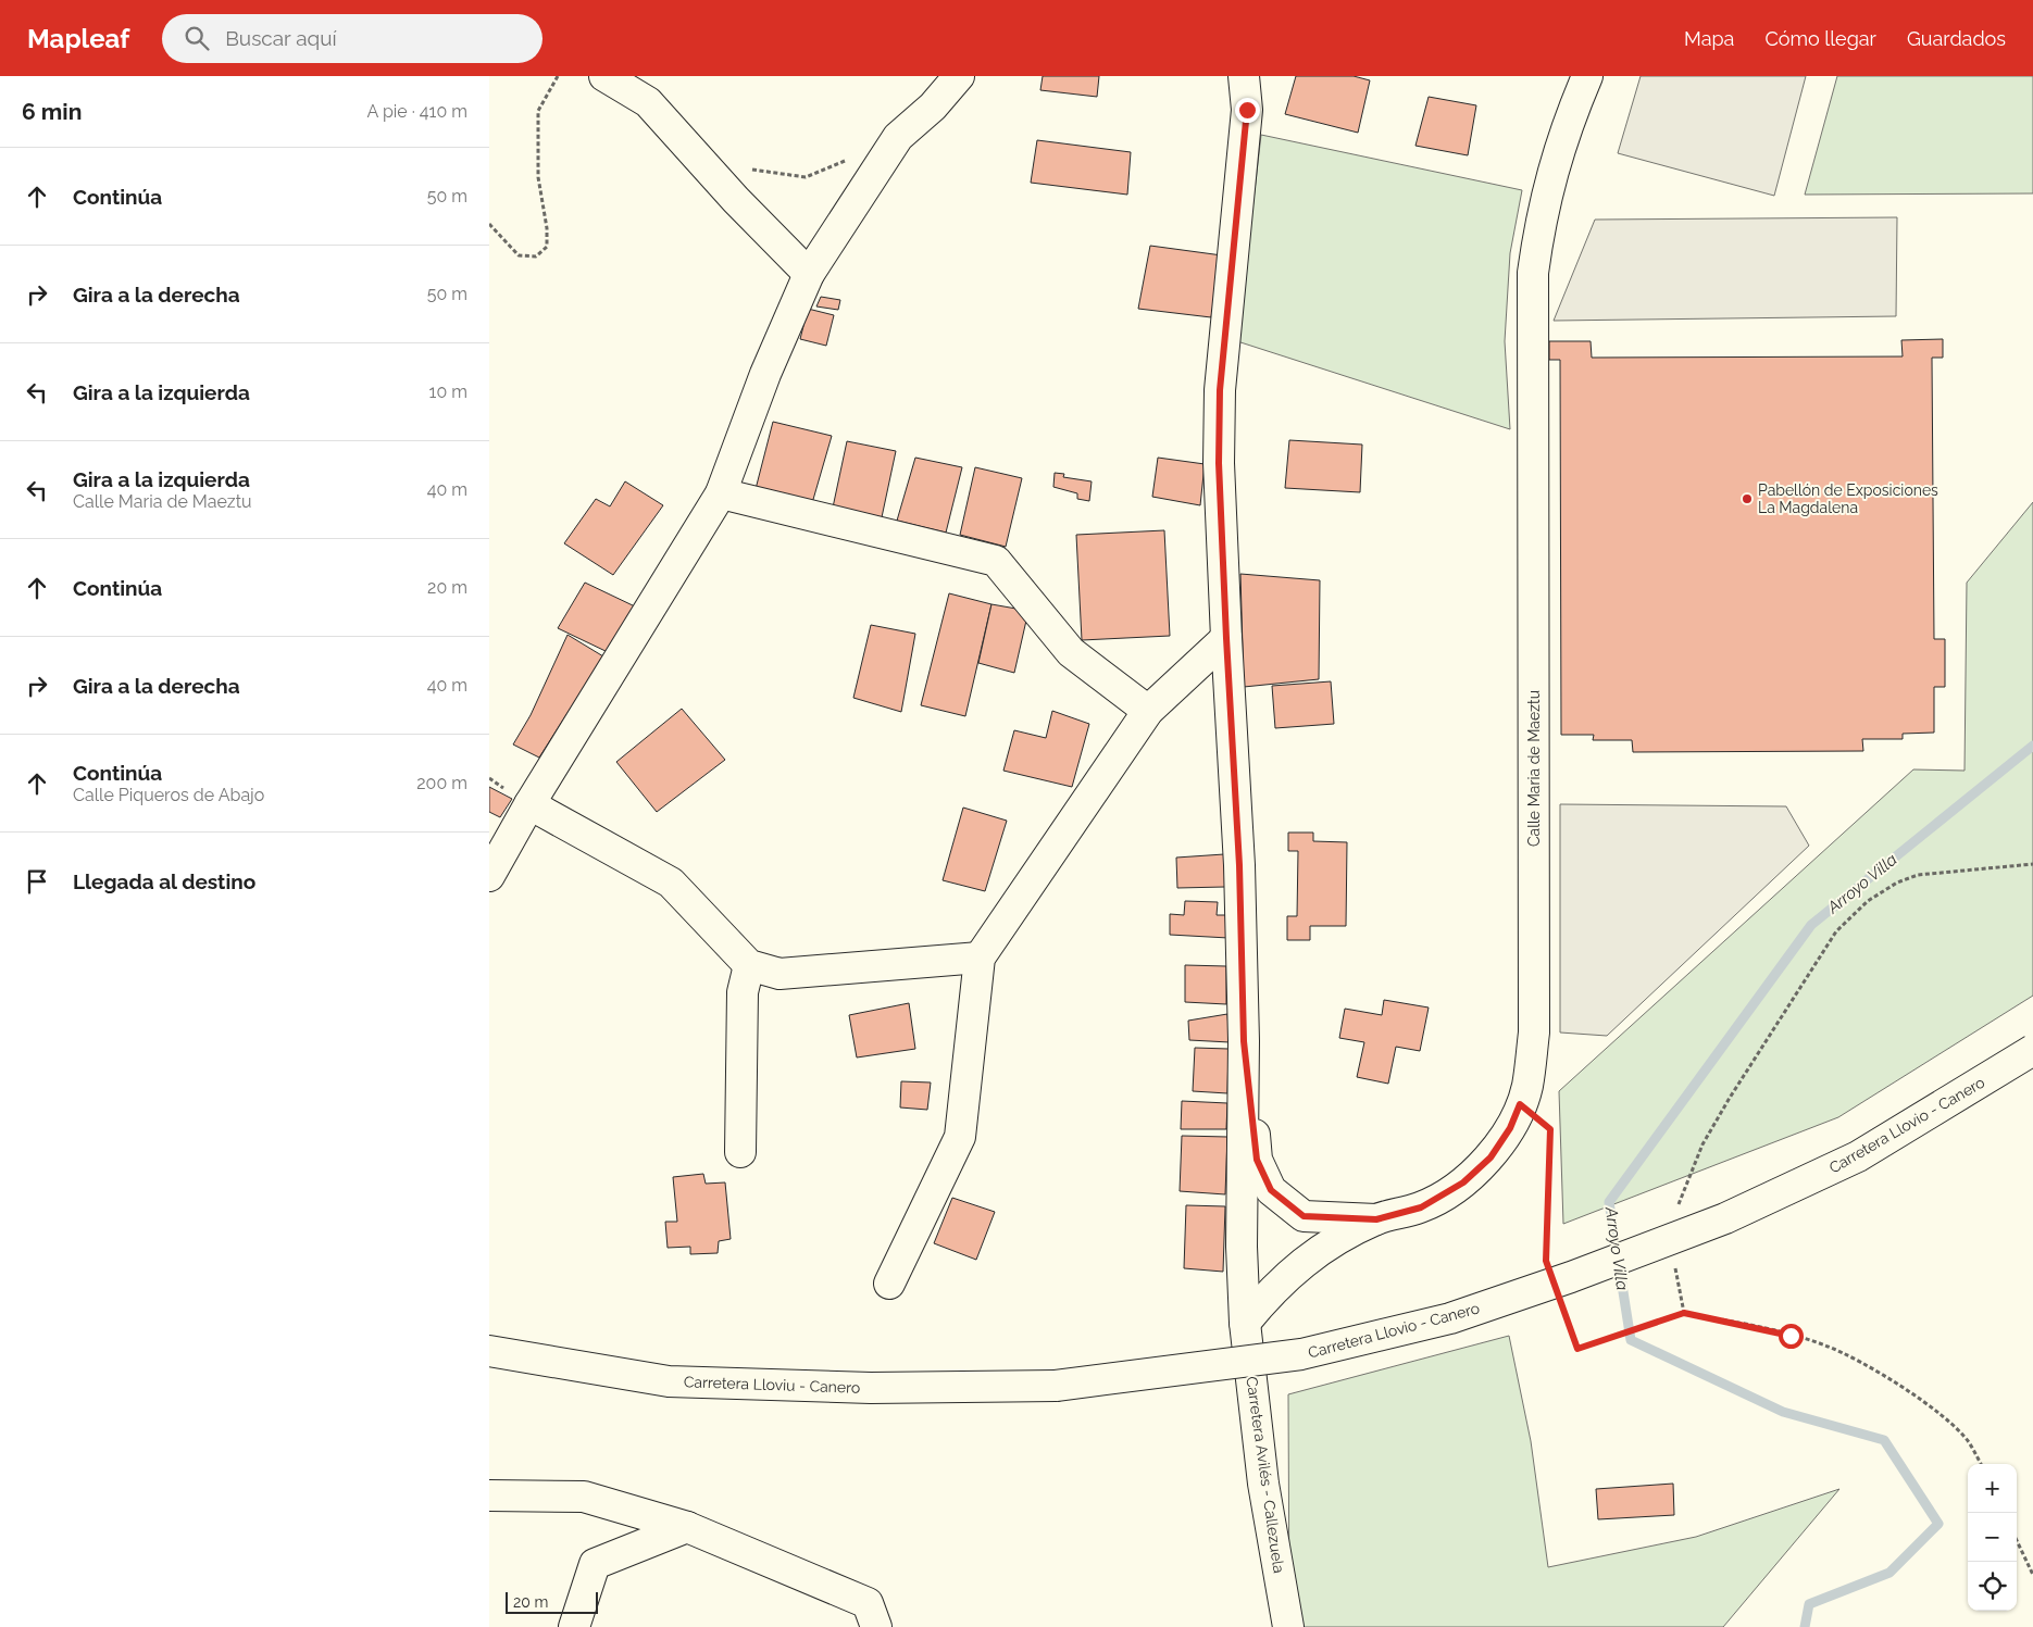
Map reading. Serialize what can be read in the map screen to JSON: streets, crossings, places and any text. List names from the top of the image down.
{
  "streets": {
    "main road": [
      "Calle Maria de Maeztu",
      "Carretera Llovio - Canero",
      "Carretera Lloviu - Canero",
      "Carretera Avilés - Callezuela"
    ]
  },
  "crossings": [
    ["Calle Maria de Maeztu", "Carretera Avilés - Callezuela"],
    ["Carretera Llovio - Canero", "Carretera Lloviu - Canero"]
  ],
  "water": ["Arroyo Villa"],
  "places": ["Pabellón de Exposiciones La Magdalena"],
  "scale_bar": "20 m",
  "page": {
    "header": "Mapleaf",
    "search": "Buscar aquí",
    "nav": ["Mapa", "Cómo llegar", "Guardados"],
    "heading": ["6 min", "A pie · 410 m"],
    "list": [
      ["Continúa", "50 m"],
      ["Gira a la derecha", "50 m"],
      ["Gira a la izquierda", "10 m"],
      ["Gira a la izquierda", "Calle Maria de Maeztu", "40 m"],
      ["Continúa", "20 m"],
      ["Gira a la derecha", "40 m"],
      ["Continúa", "Calle Piqueros de Abajo", "200 m"],
      "Llegada al destino"
    ],
    "map_buttons": ["+", "−"],
    "scale": "20 m"
  }
}
